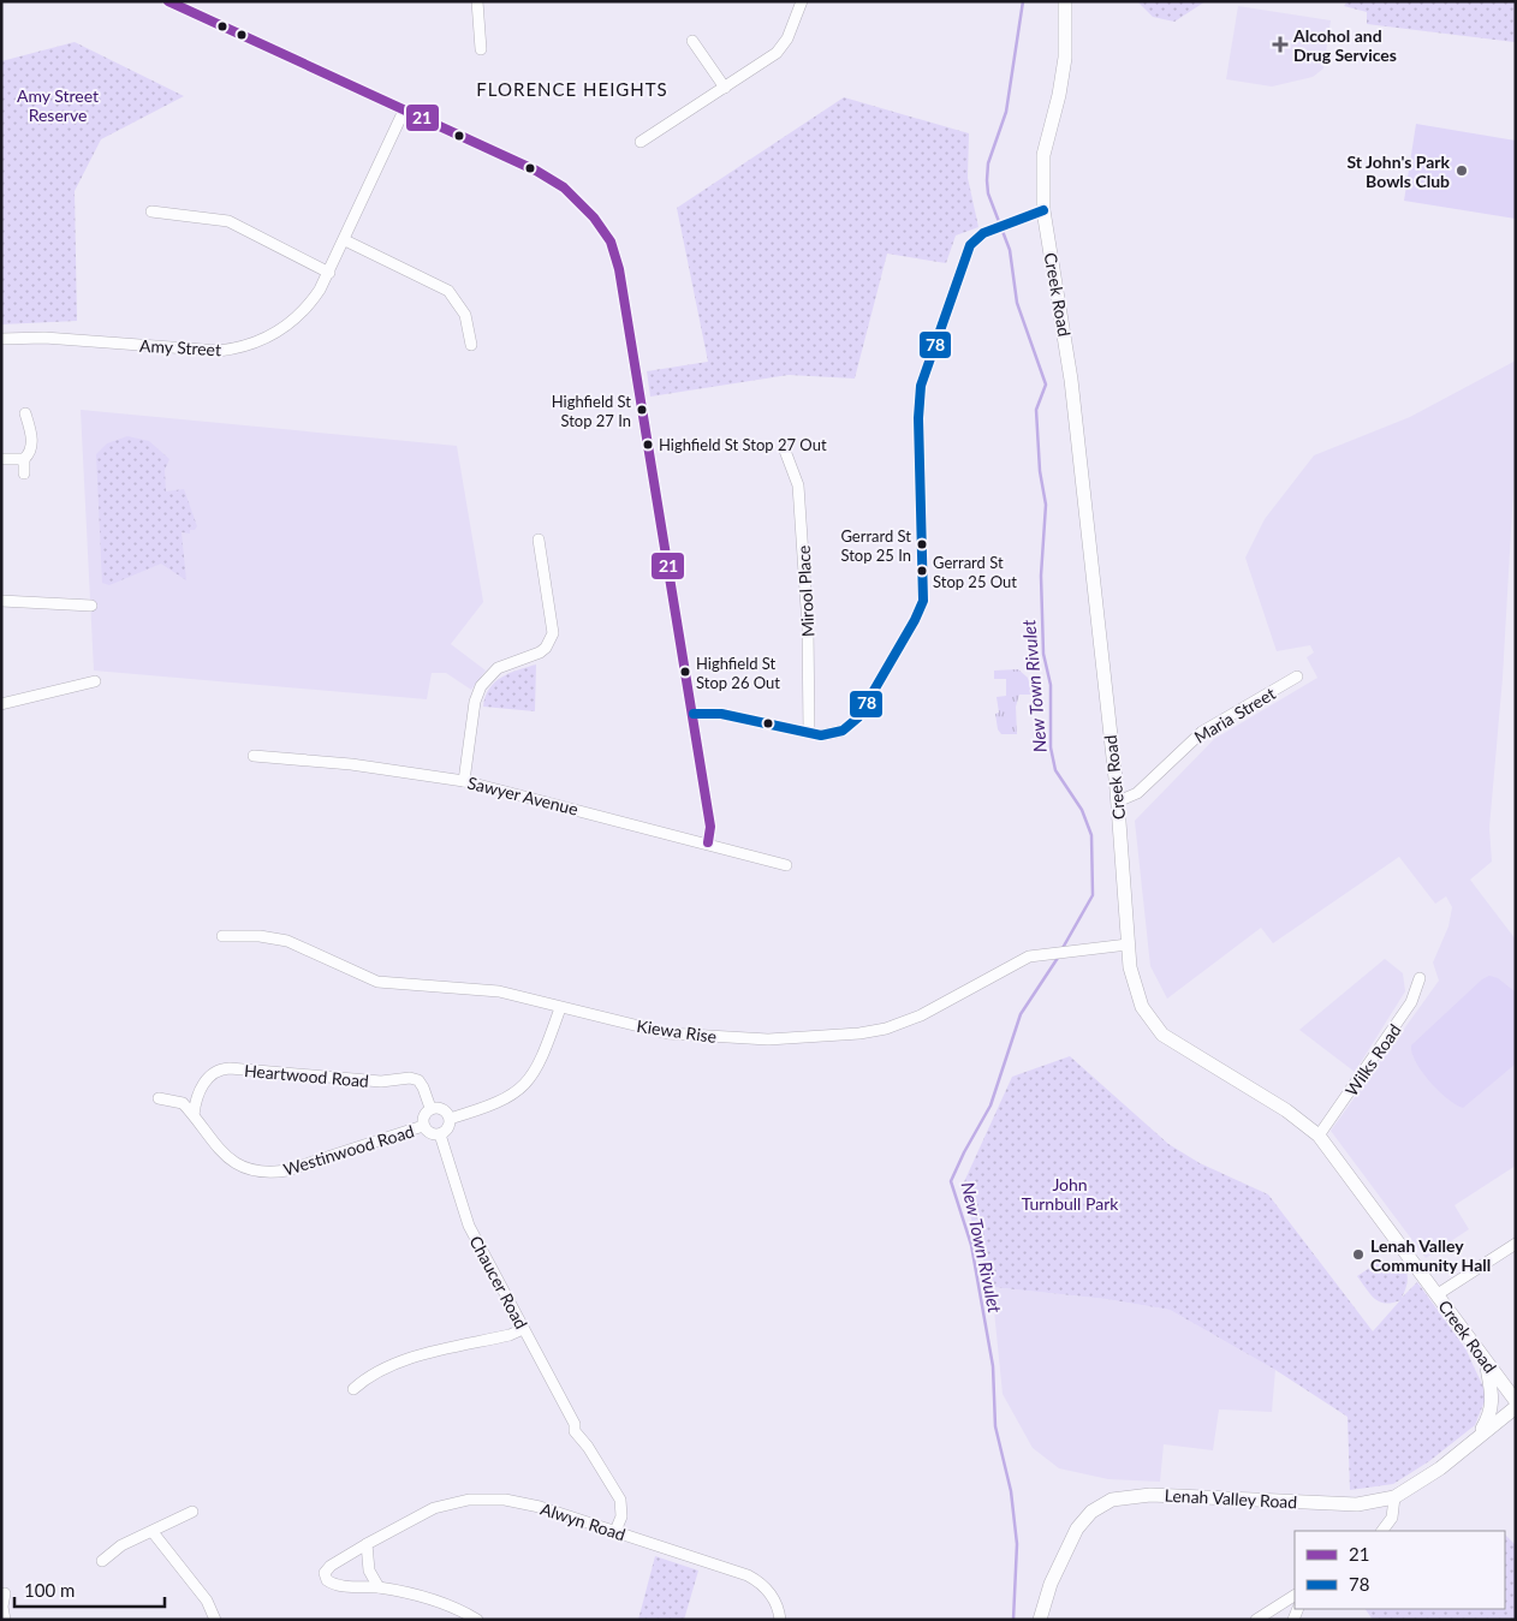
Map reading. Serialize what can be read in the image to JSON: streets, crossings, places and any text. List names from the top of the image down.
{
  "streets": {
    "street": [
      "Creek Road",
      "Amy Street",
      "Mirool Place",
      "Maria Street",
      "Sawyer Avenue",
      "Kiewa Rise",
      "Wilks Road",
      "Heartwood Road",
      "Westinwood Road",
      "Chaucer Road",
      "Lenah Valley Road",
      "Alwyn Road"
    ]
  },
  "crossings": [
    ["Creek Road", "Maria Street"],
    ["Creek Road", "Kiewa Rise"],
    ["Creek Road", "Wilks Road"],
    ["Creek Road", "Lenah Valley Road"],
    ["Heartwood Road", "Westinwood Road"],
    ["Heartwood Road", "Chaucer Road"],
    ["Westinwood Road", "Chaucer Road"],
    ["Chaucer Road", "Alwyn Road"]
  ],
  "districts": ["FLORENCE HEIGHTS"],
  "water": ["New Town Rivulet"],
  "parks": ["Amy Street Reserve", "John Turnbull Park"],
  "places": {
    "health": ["Alcohol and Drug Services"],
    "other": [
      "St John's Park Bowls Club",
      "Highfield St Stop 27 In",
      "Highfield St Stop 27 Out",
      "Gerrard St Stop 25 In",
      "Gerrard St Stop 25 Out",
      "Highfield St Stop 26 Out",
      "Lenah Valley Community Hall"
    ]
  },
  "lines": ["transit line 21", "transit line 78"],
  "legend": ["21", "78"],
  "scale_bar": "100 m"
}
